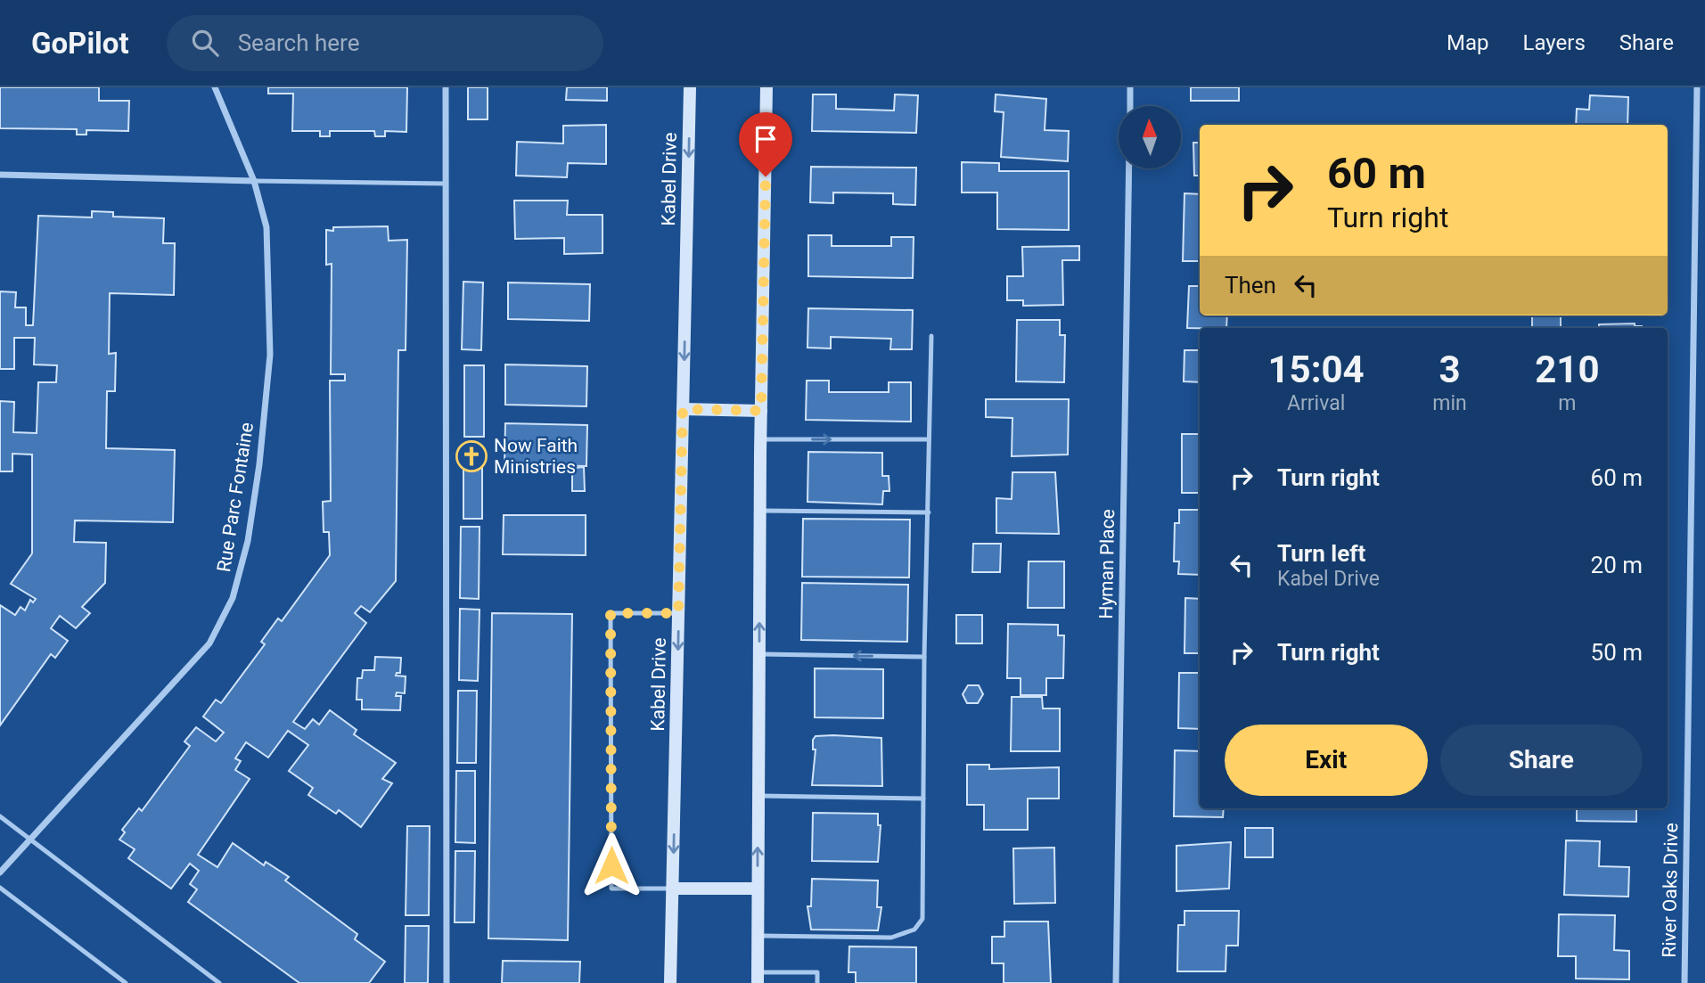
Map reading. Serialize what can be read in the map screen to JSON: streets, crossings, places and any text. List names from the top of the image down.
{
  "streets": {
    "street": [
      "Kabel Drive",
      "Rue Parc Fontaine",
      "Hyman Place",
      "River Oaks Drive"
    ]
  },
  "places": {
    "church": ["Now Faith Ministries"]
  },
  "north": "top",
  "page": {
    "header": "GoPilot",
    "search": "Search here",
    "nav": ["Map", "Layers", "Share"],
    "turn": ["60 m", "Turn right"],
    "then": "Then",
    "eta": [
      "15:04",
      "Arrival",
      "3",
      "min",
      "210",
      "m"
    ],
    "list": [
      {
        "name": "Turn right",
        "value": "60 m"
      },
      {
        "name": "Turn left",
        "note": "Kabel Drive",
        "value": "20 m"
      },
      {
        "name": "Turn right",
        "value": "50 m"
      }
    ],
    "buttons": ["Exit", "Share"]
  }
}
